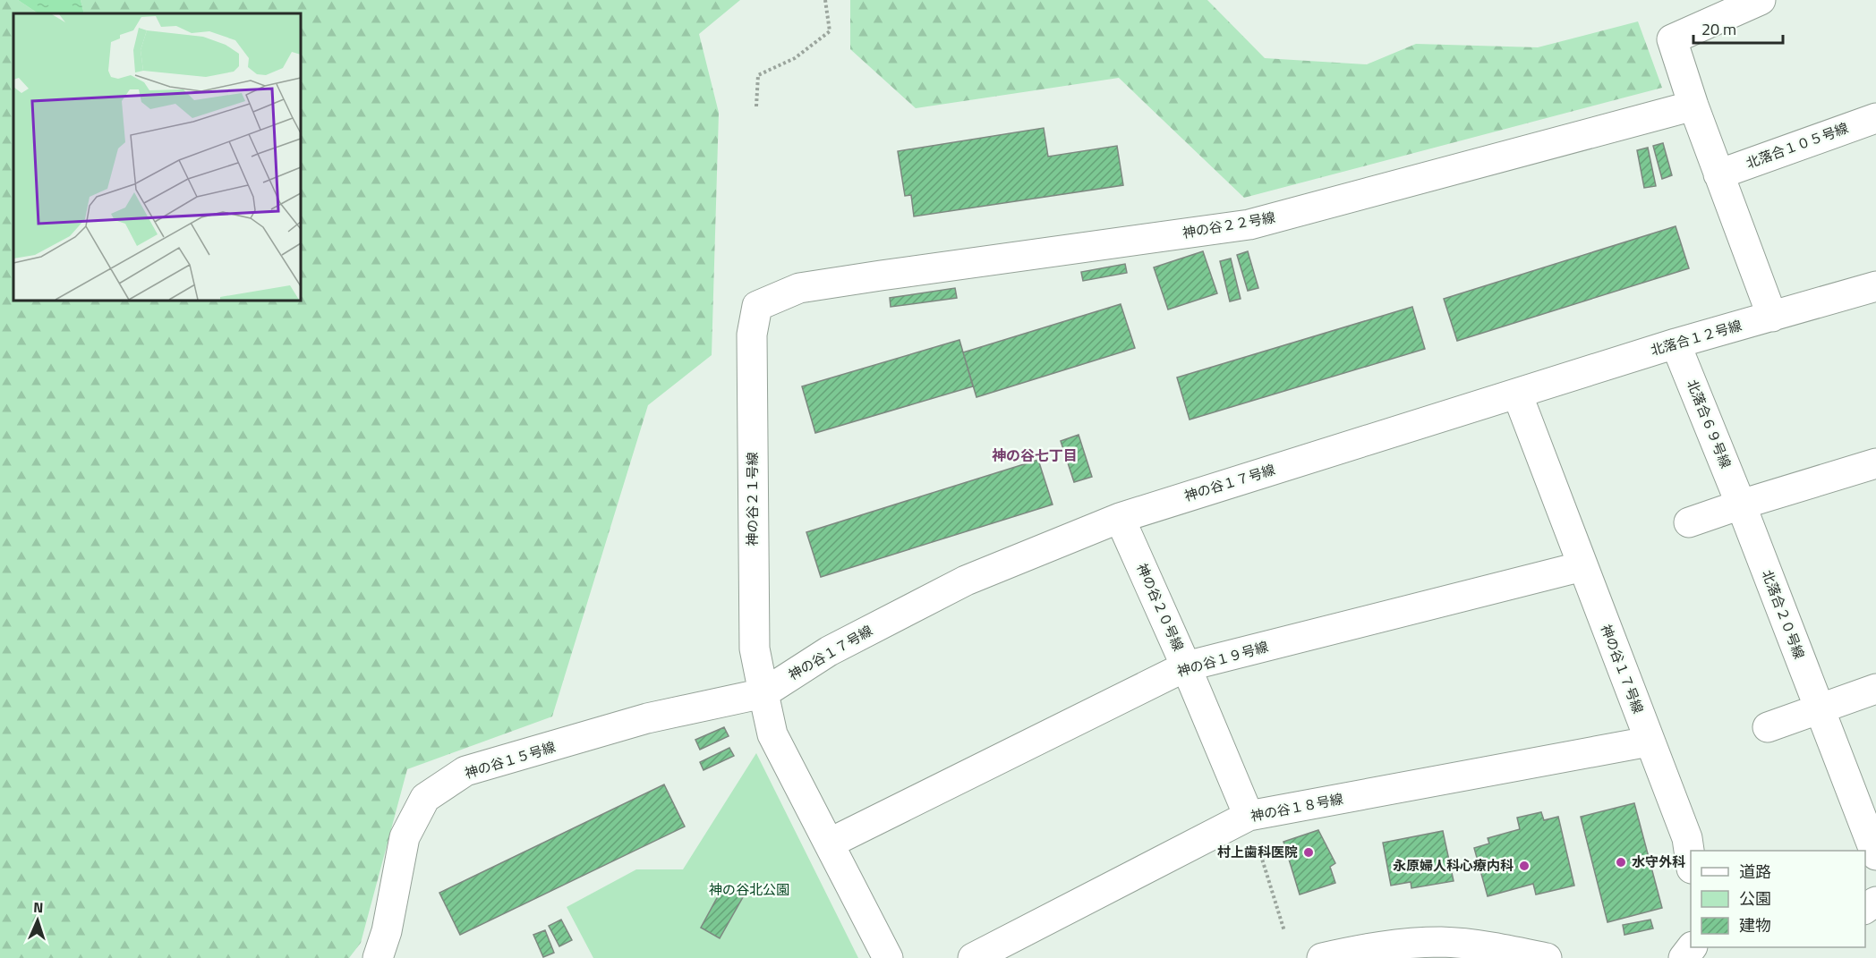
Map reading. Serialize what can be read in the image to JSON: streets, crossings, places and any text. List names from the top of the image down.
{
  "streets": {
    "street": [
      "北落合１０５号線",
      "神の谷２２号線",
      "北落合１２号線",
      "北落合６９号線",
      "神の谷１７号線",
      "神の谷２１号線",
      "神の谷２０号線",
      "北落合２０号線",
      "神の谷１９号線",
      "神の谷１５号線",
      "神の谷１８号線"
    ]
  },
  "crossings": [
    ["神の谷２２号線", "神の谷２１号線"],
    ["北落合１２号線", "北落合６９号線"],
    ["北落合１２号線", "神の谷１７号線"],
    ["北落合６９号線", "北落合２０号線"],
    ["神の谷１７号線", "神の谷２１号線"],
    ["神の谷１７号線", "神の谷２０号線"],
    ["神の谷１７号線", "神の谷１９号線"],
    ["神の谷１７号線", "神の谷１５号線"],
    ["神の谷１７号線", "神の谷１８号線"],
    ["神の谷２１号線", "神の谷１５号線"],
    ["神の谷２０号線", "神の谷１９号線"],
    ["神の谷２０号線", "神の谷１８号線"]
  ],
  "districts": ["神の谷七丁目"],
  "parks": ["神の谷北公園"],
  "places": ["村上歯科医院", "水守外科", "永原婦人科心療内科"],
  "legend": ["道路", "公園", "建物"],
  "scale_bar": "20 m",
  "north": "top"
}
